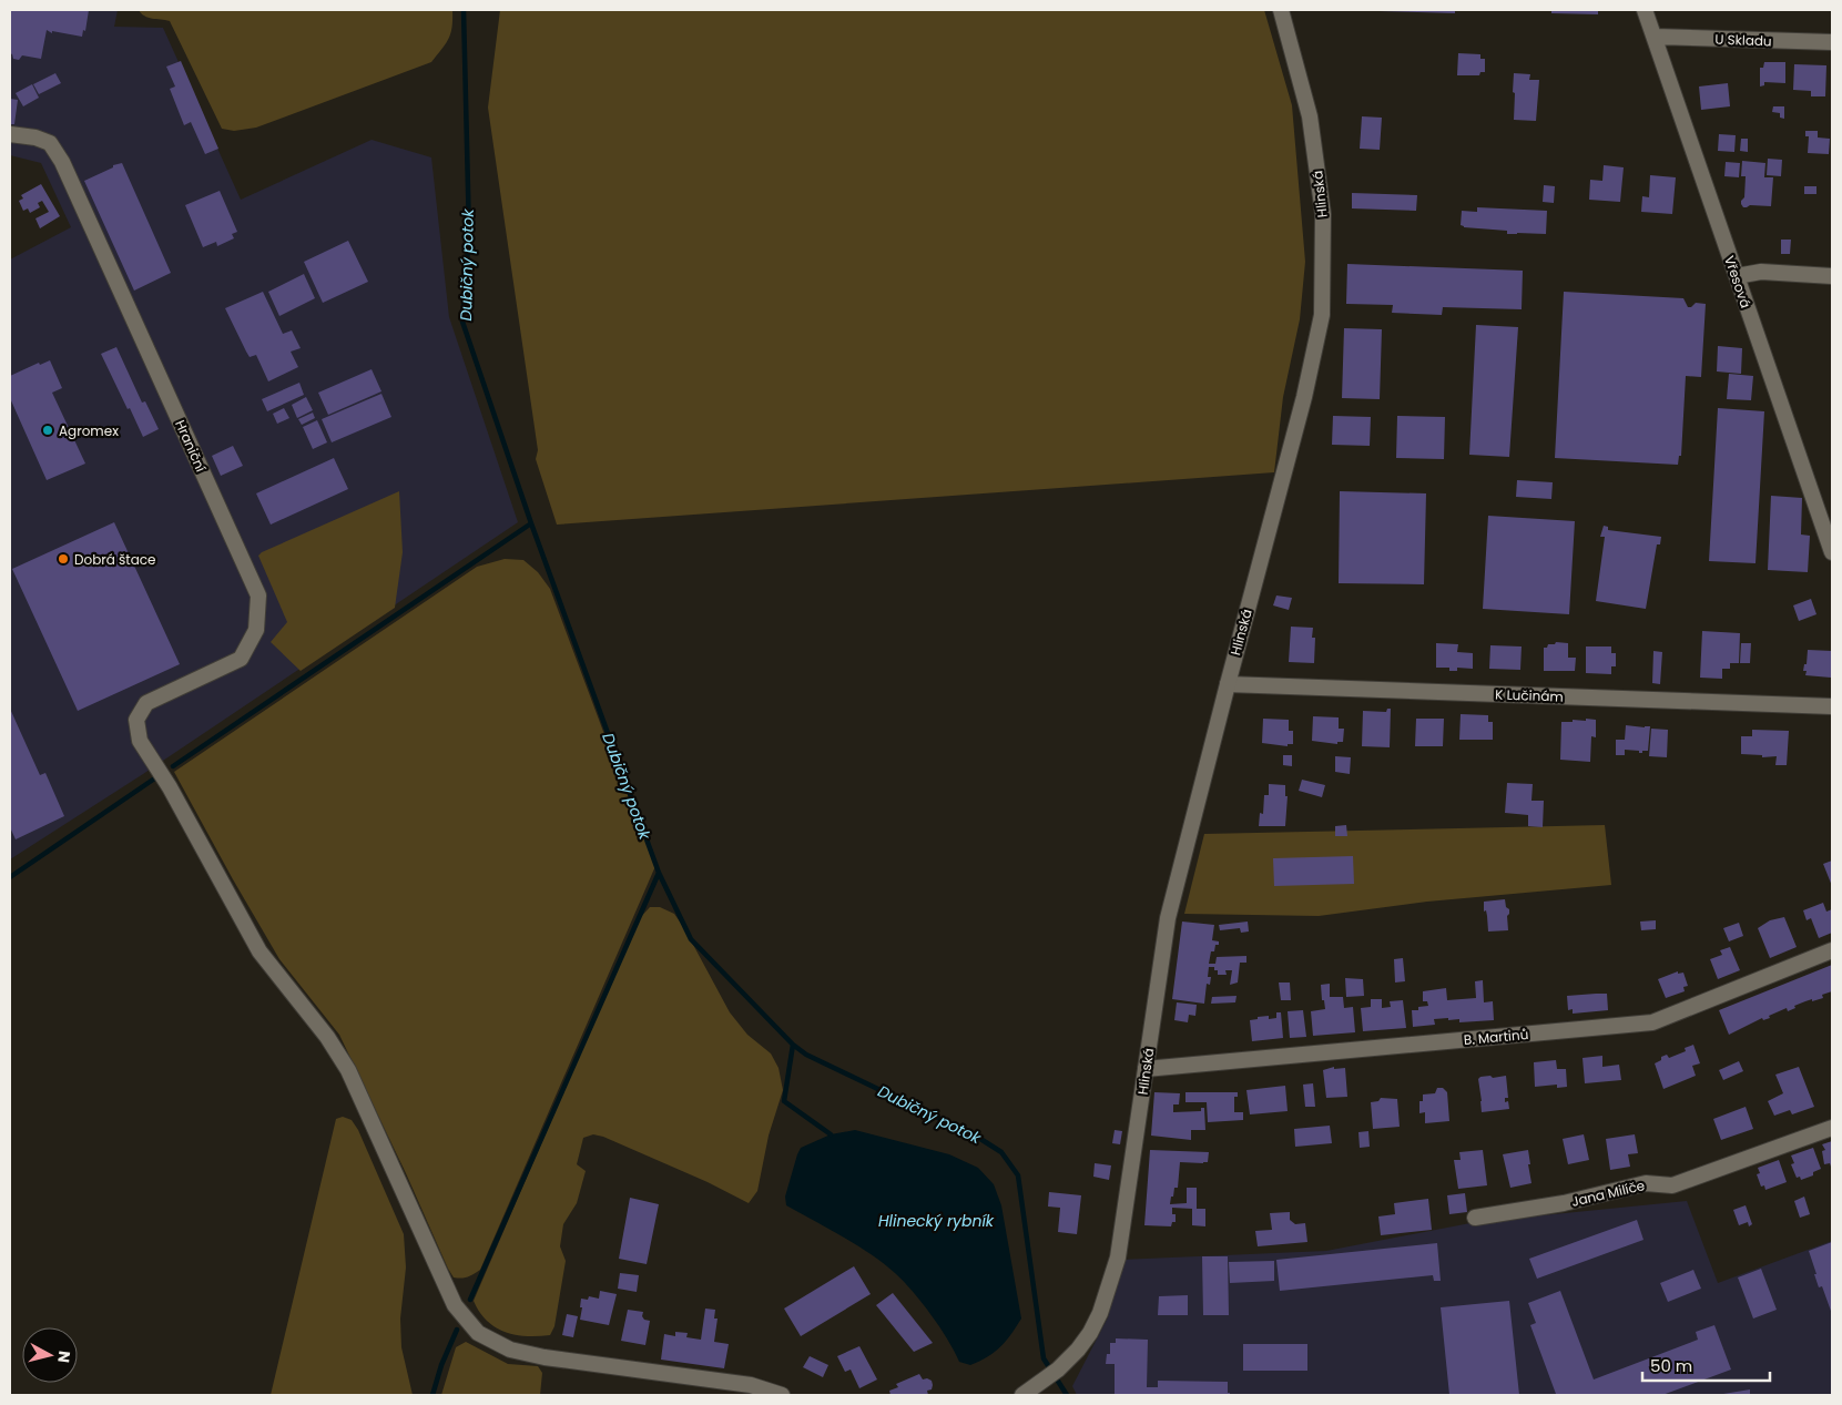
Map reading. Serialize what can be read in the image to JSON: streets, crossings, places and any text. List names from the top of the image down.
{
  "streets": {
    "street": [
      "U Skladu",
      "Hlinská",
      "Vřesová",
      "Hraniční",
      "K Lučinám",
      "B. Martinů",
      "Jana Milíče"
    ]
  },
  "crossings": [
    ["U Skladu", "Vřesová"],
    ["Hlinská", "K Lučinám"],
    ["Hlinská", "B. Martinů"]
  ],
  "water": ["Dubičný potok", "Hlinecký rybník"],
  "places": ["Agromex", "Dobrá štace"],
  "scale_bar": "50 m",
  "north": "right"
}
